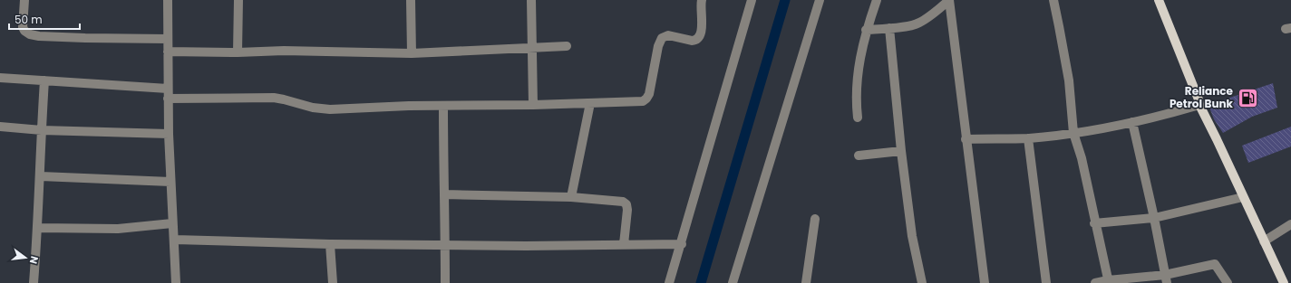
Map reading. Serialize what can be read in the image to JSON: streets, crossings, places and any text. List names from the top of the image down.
{
  "places": {
    "fuel station": ["Reliance Petrol Bunk"]
  },
  "scale_bar": "50 m",
  "north": "right"
}
